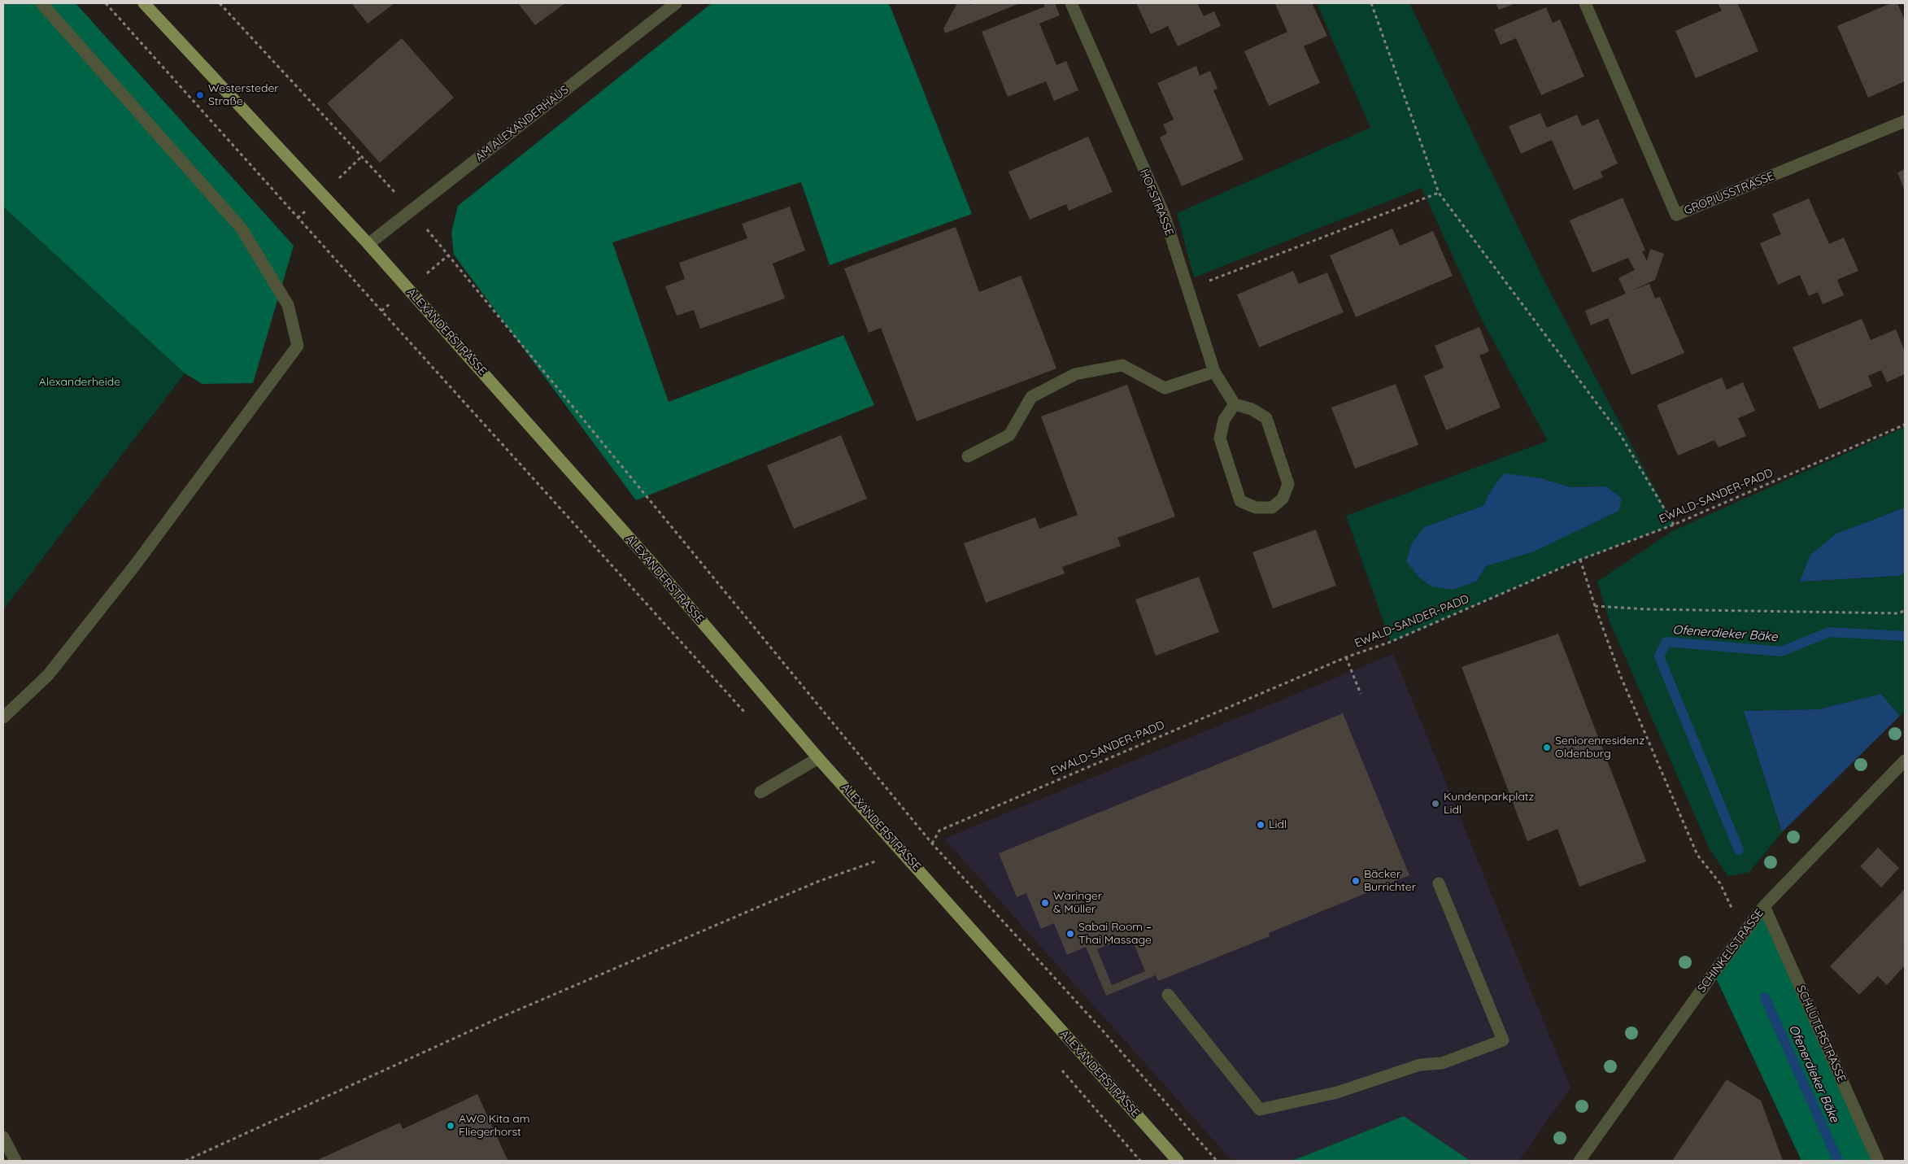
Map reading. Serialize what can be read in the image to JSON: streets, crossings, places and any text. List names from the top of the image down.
{
  "streets": {
    "main road": ["ALEXANDERSTRASSE"],
    "street": [
      "AM ALEXANDERHAUS",
      "GROPIUSSTRASSE",
      "HOFSTRASSE",
      "SCHINKELSTRASSE",
      "SCHLÜTERSTRASSE"
    ],
    "path": ["EWALD-SANDER-PADD"]
  },
  "crossings": [
    ["AM ALEXANDERHAUS", "ALEXANDERSTRASSE"],
    ["SCHINKELSTRASSE", "SCHLÜTERSTRASSE"]
  ],
  "water": ["Ofenerdieker Bäke"],
  "parks": ["Alexanderheide"],
  "places": [
    "Westersteder Straße",
    "Seniorenresidenz Oldenburg",
    "Kundenparkplatz Lidl",
    "Lidl",
    "Bäcker Burrichter",
    "Waringer & Müller",
    "Sabai Room – Thai Massage",
    "AWO Kita am Fliegerhorst"
  ]
}
